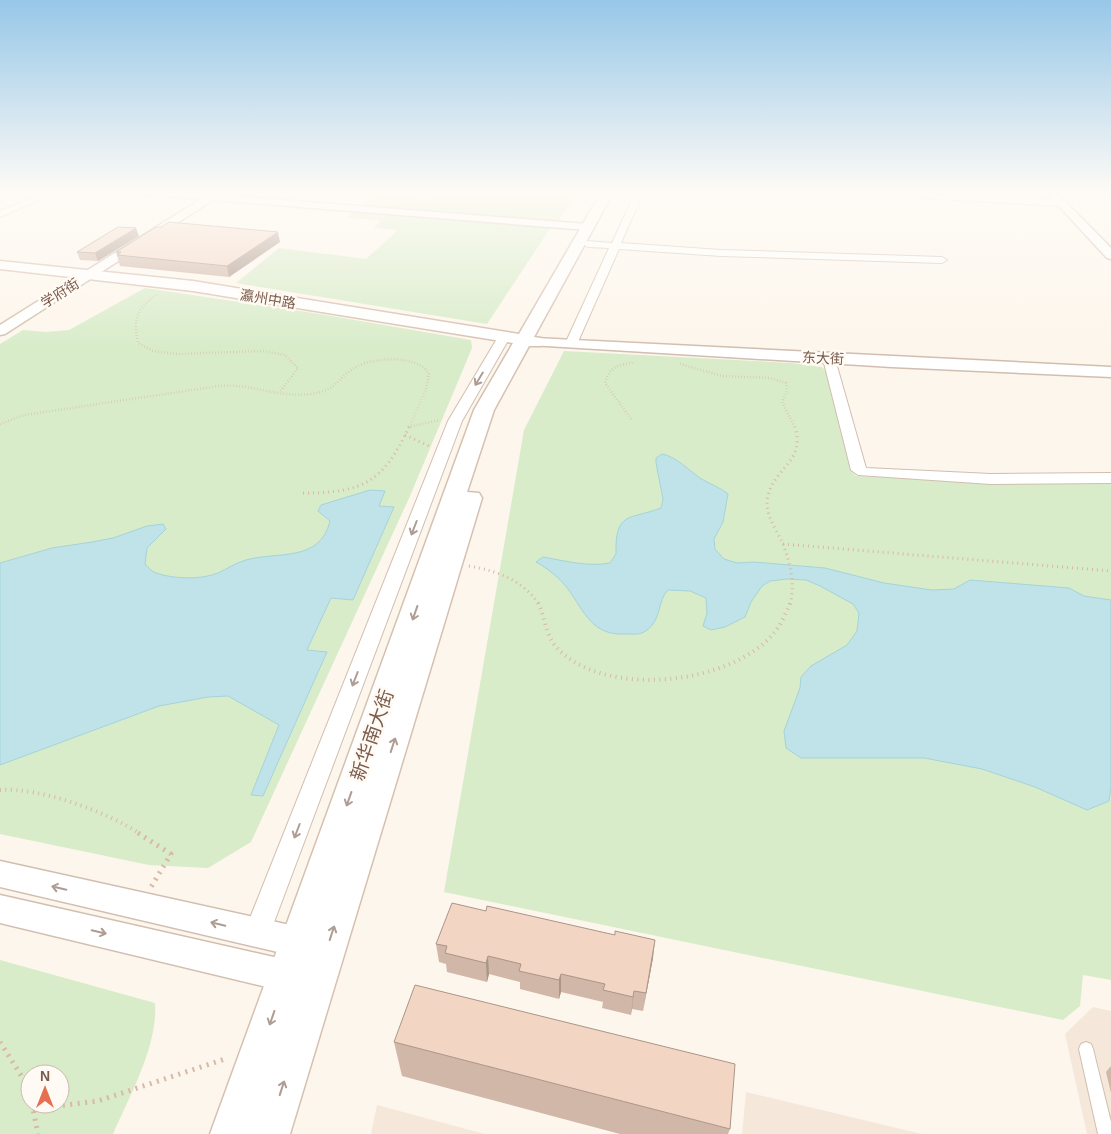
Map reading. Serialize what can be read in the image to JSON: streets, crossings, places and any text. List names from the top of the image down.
{
  "streets": {
    "main road": ["瀛州中路", "新华南大街"],
    "street": ["学府街", "东大街"]
  },
  "crossings": [
    ["学府街", "瀛州中路"],
    ["瀛州中路", "东大街"],
    ["瀛州中路", "新华南大街"],
    ["东大街", "新华南大街"]
  ],
  "north": "top"
}
